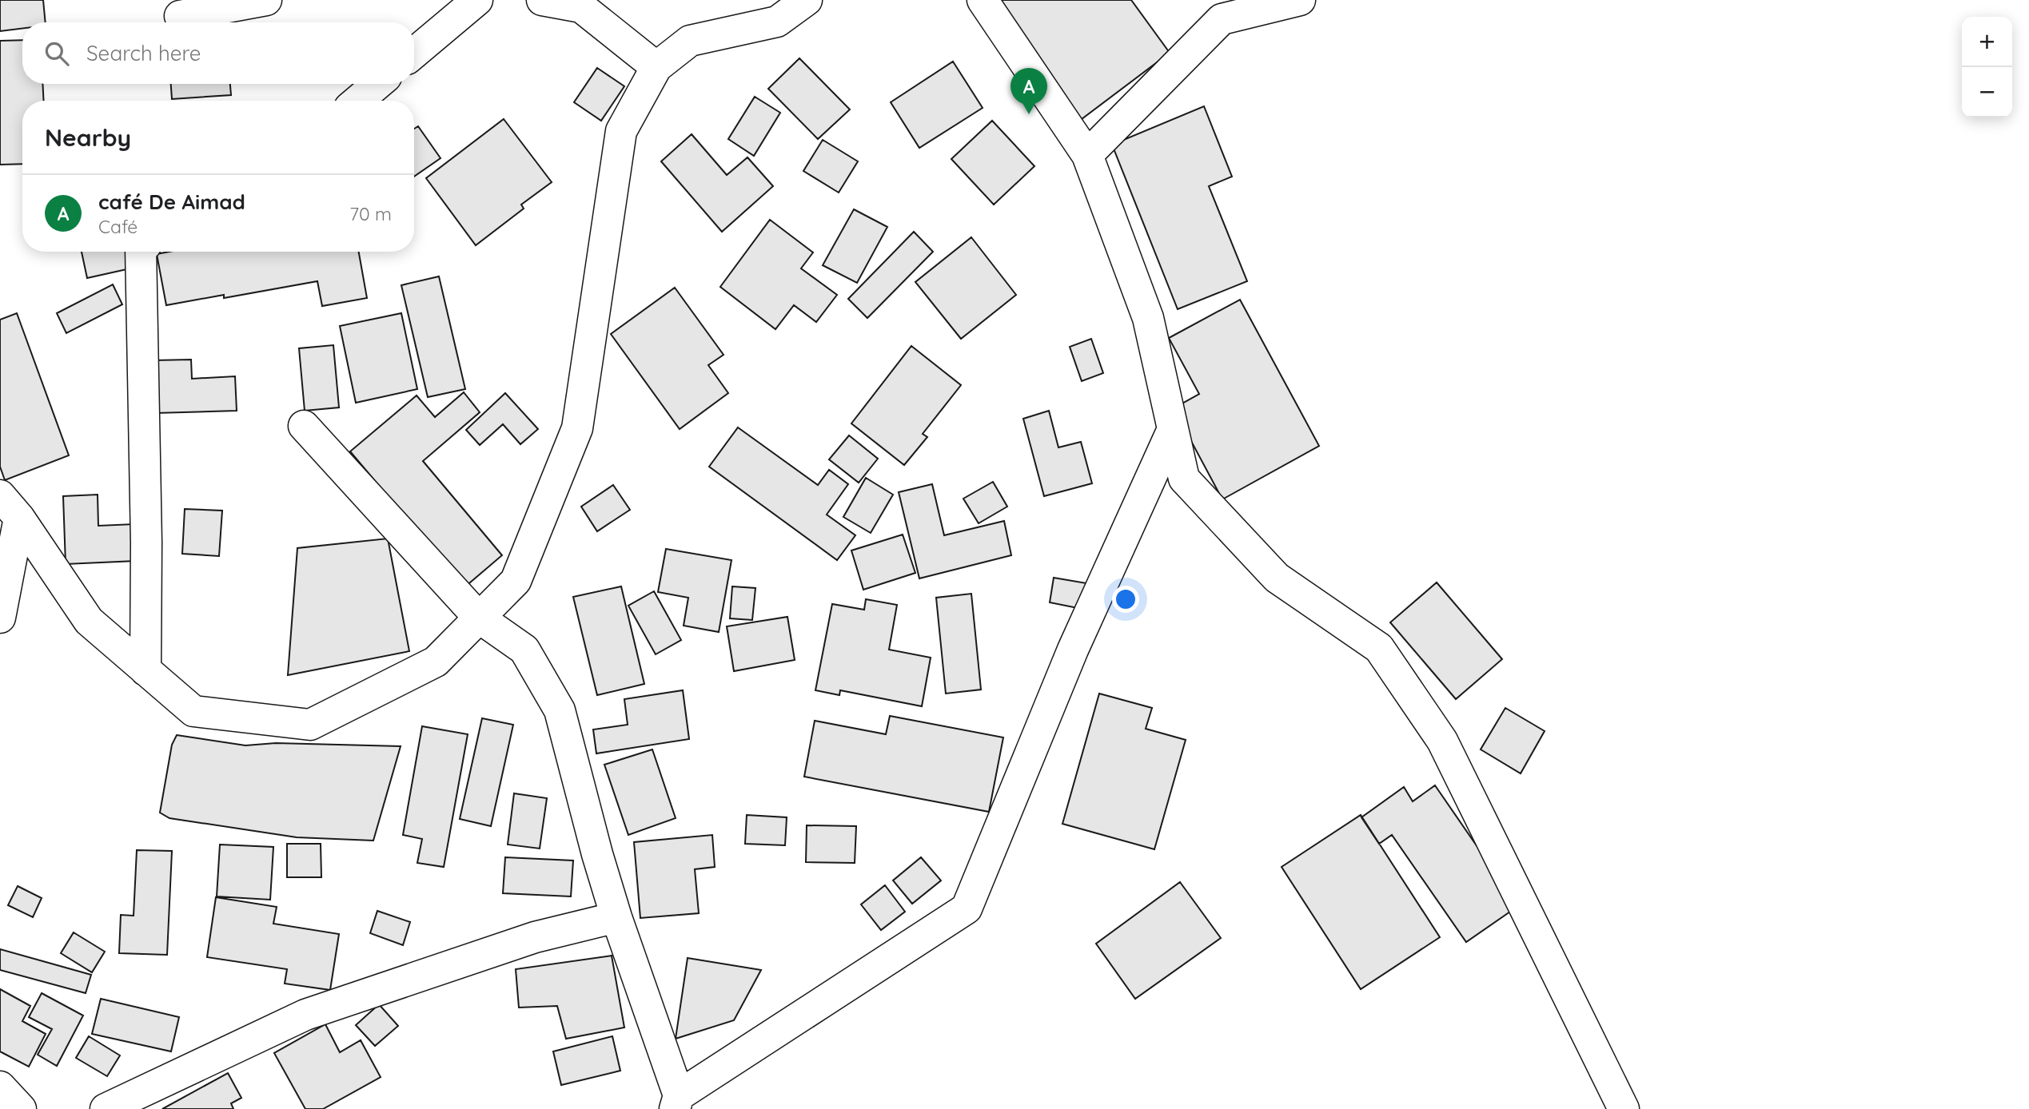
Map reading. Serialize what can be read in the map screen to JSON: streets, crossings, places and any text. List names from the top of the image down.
{
  "page": {
    "map_buttons": ["+", "−"],
    "search": "Search here",
    "pins": "A",
    "heading": "Nearby",
    "list": [
      {
        "mark": "A",
        "name": "café De Aimad",
        "note": "Café",
        "value": "70 m"
      }
    ]
  }
}
